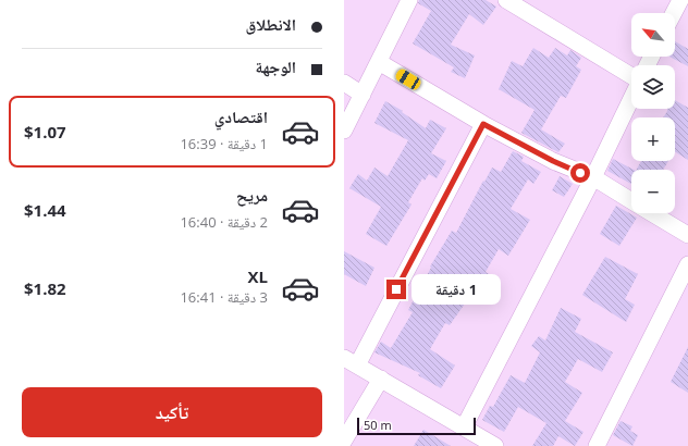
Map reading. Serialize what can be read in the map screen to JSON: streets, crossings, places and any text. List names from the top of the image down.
{
  "scale_bar": "50 m",
  "north": "top left",
  "page": {
    "banner": ["الانطلاق", "الوجهة"],
    "map_buttons": ["+", "−"],
    "list": [
      {
        "name": "اقتصادي",
        "note": "1 دقيقة · 16:39",
        "value": "$1.07"
      },
      {
        "name": "مريح",
        "note": "2 دقيقة · 16:40",
        "value": "$1.44"
      },
      {
        "name": "XL",
        "note": "3 دقيقة · 16:41",
        "value": "$1.82"
      }
    ],
    "bubble": "1 دقيقة",
    "buttons": "تأكيد",
    "scale": "50 m"
  }
}
